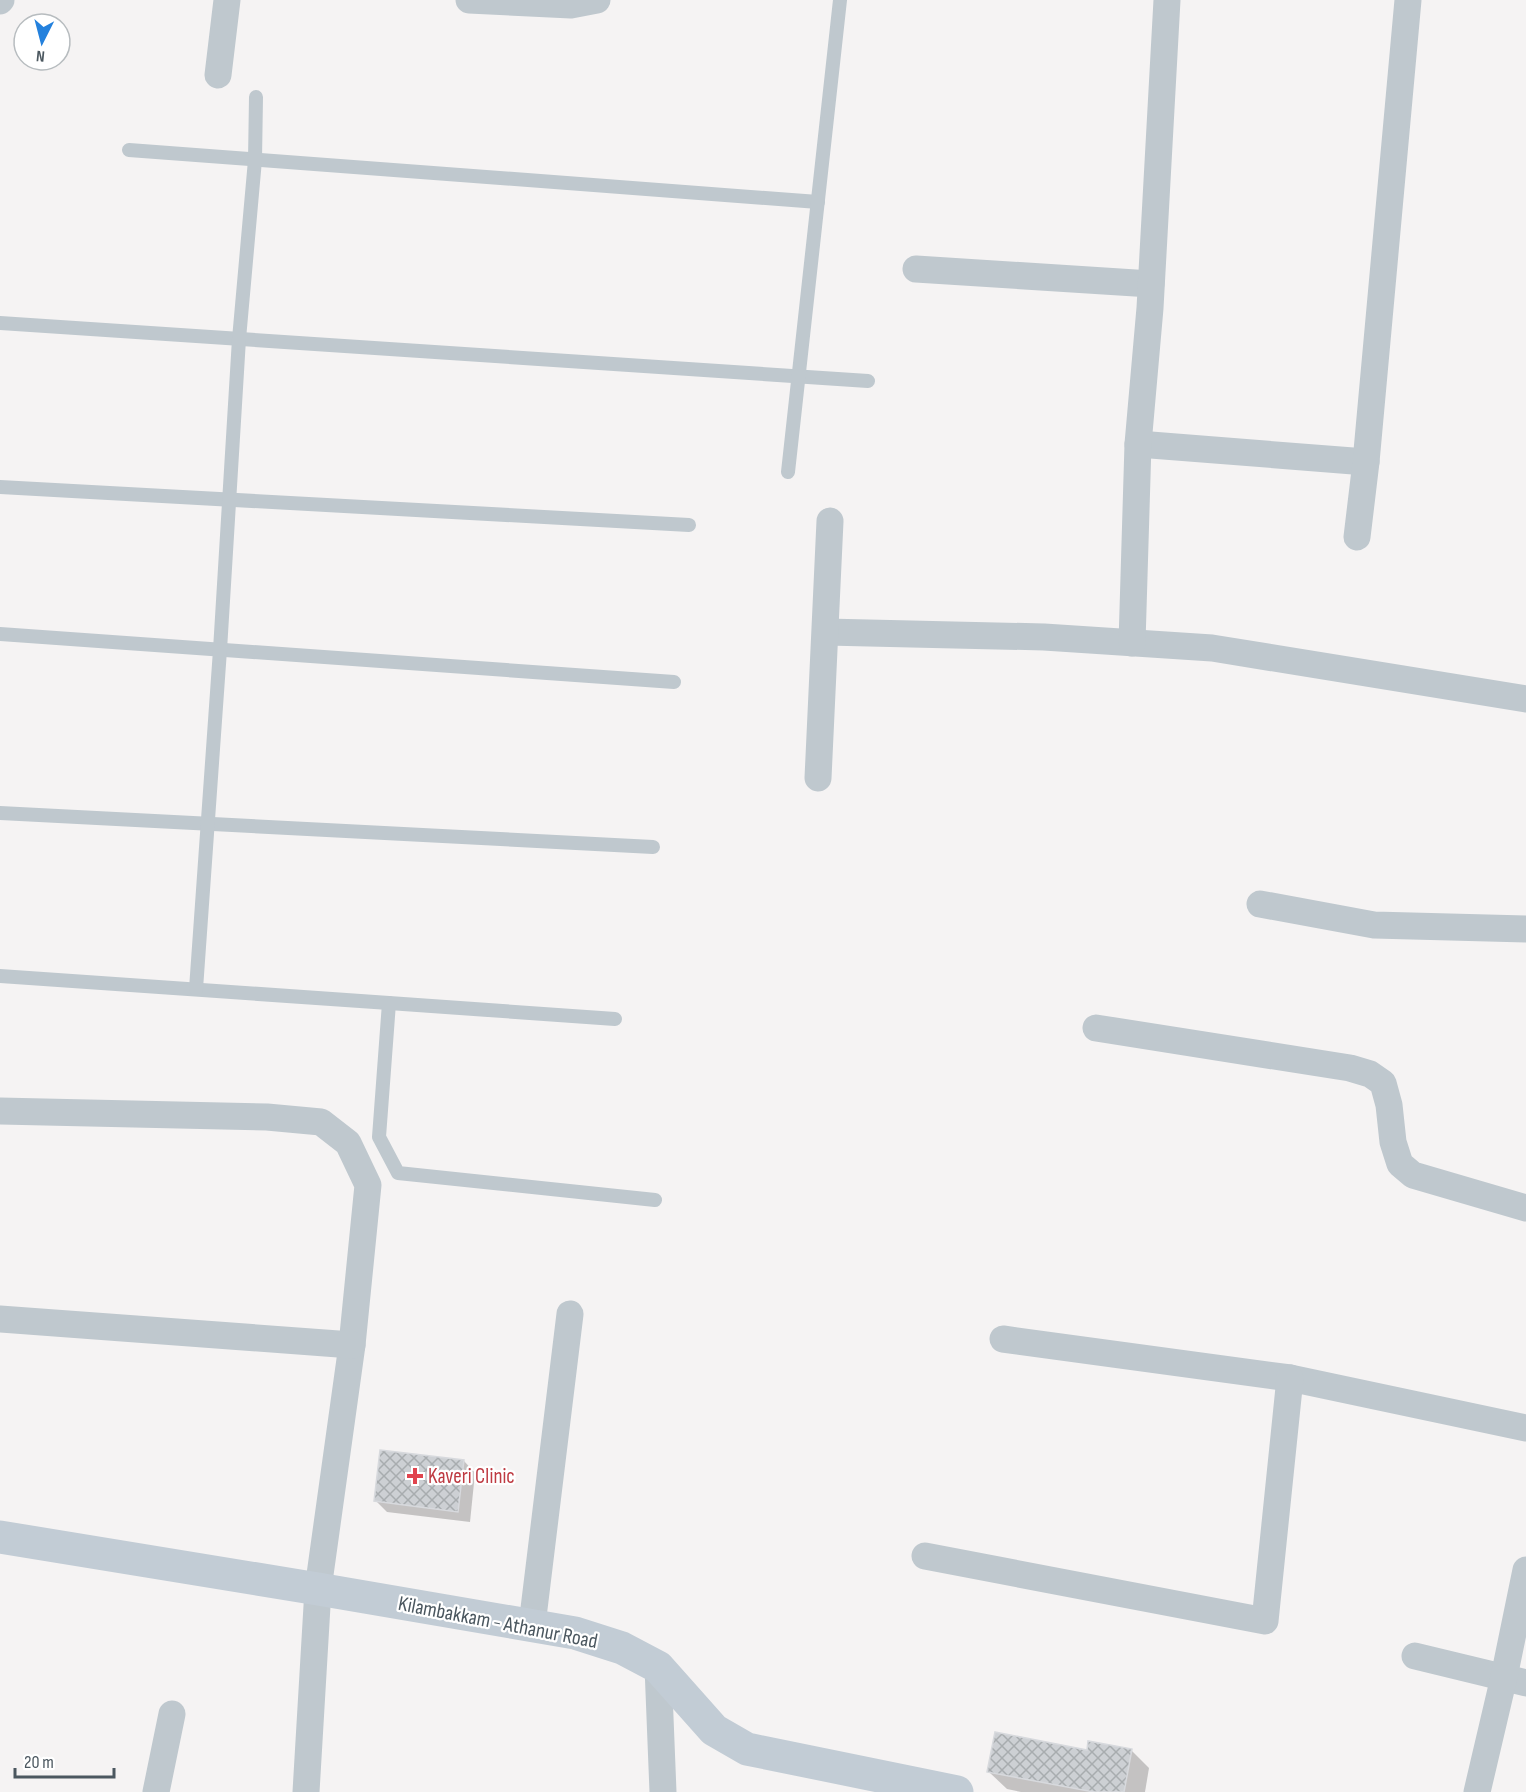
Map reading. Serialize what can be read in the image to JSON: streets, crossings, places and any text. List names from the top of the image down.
{
  "streets": {
    "street": ["Kilambakkam - Athanur Road"]
  },
  "places": {
    "health": ["Kaveri Clinic"]
  },
  "scale_bar": "20 m",
  "north": "bottom"
}
